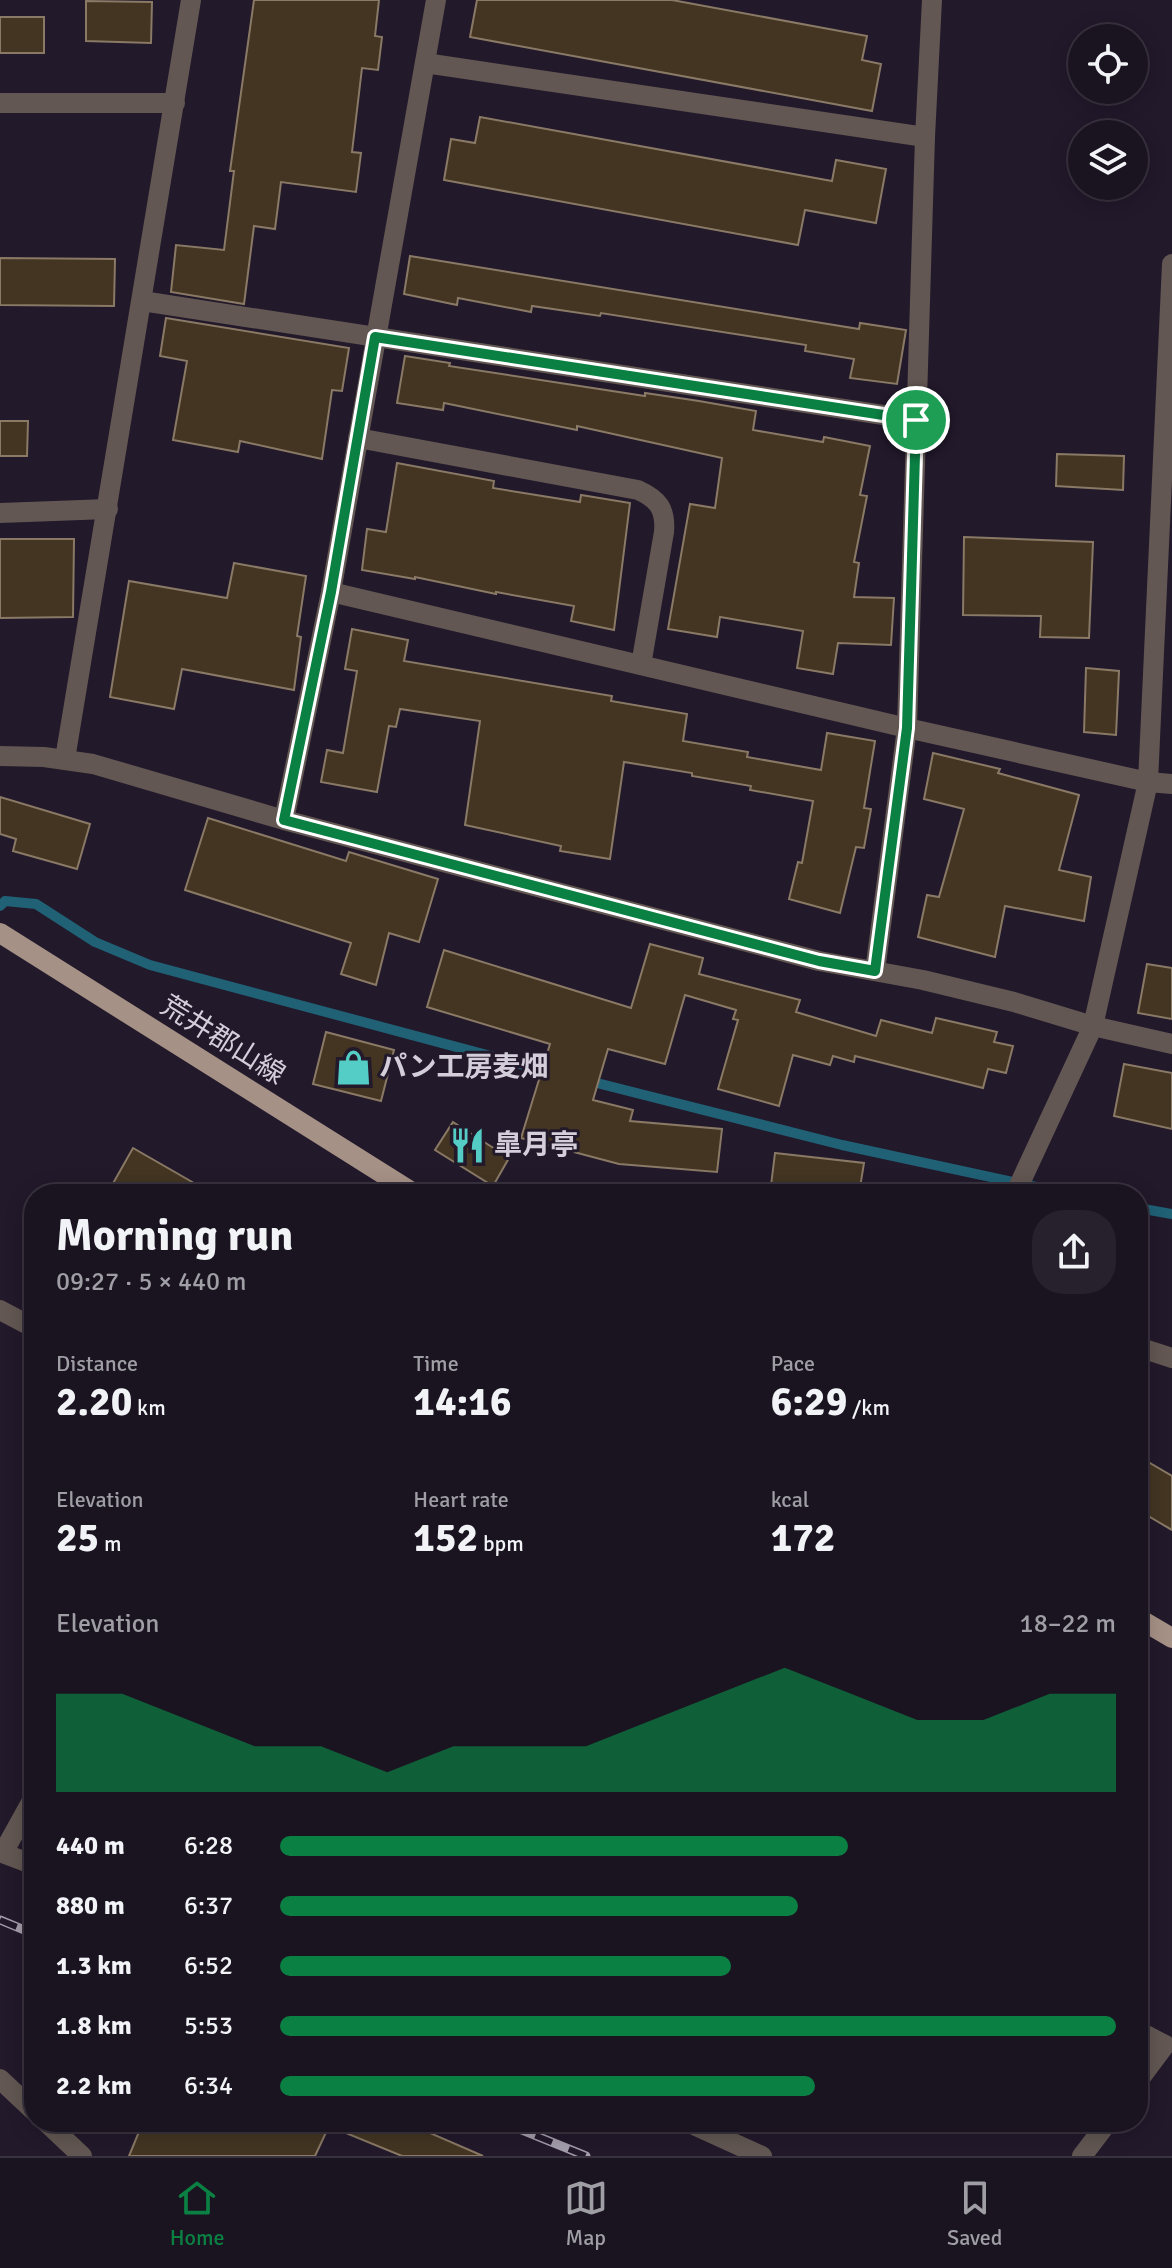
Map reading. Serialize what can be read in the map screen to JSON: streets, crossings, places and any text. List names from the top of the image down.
{
  "streets": {
    "main road": ["荒井郡山線"]
  },
  "places": {
    "shop": ["パン工房麦畑"],
    "restaurant": ["皐月亭"]
  },
  "page": {
    "heading": ["Morning run", "09:27 · 5 × 440 m"],
    "stats": [
      ["Distance", "2.20 km"],
      ["Time", "14:16"],
      ["Pace", "6:29 /km"],
      ["Elevation", "25 m"],
      ["Heart rate", "152 bpm"],
      ["kcal", "172"]
    ],
    "chart": ["Elevation", "18–22 m"],
    "list": [
      {
        "name": "440 m",
        "note": "6:28"
      },
      {
        "name": "880 m",
        "note": "6:37"
      },
      {
        "name": "1.3 km",
        "note": "6:52"
      },
      {
        "name": "1.8 km",
        "note": "5:53"
      },
      {
        "name": "2.2 km",
        "note": "6:34"
      }
    ],
    "tabs": ["Home", "Map", "Saved"]
  }
}
